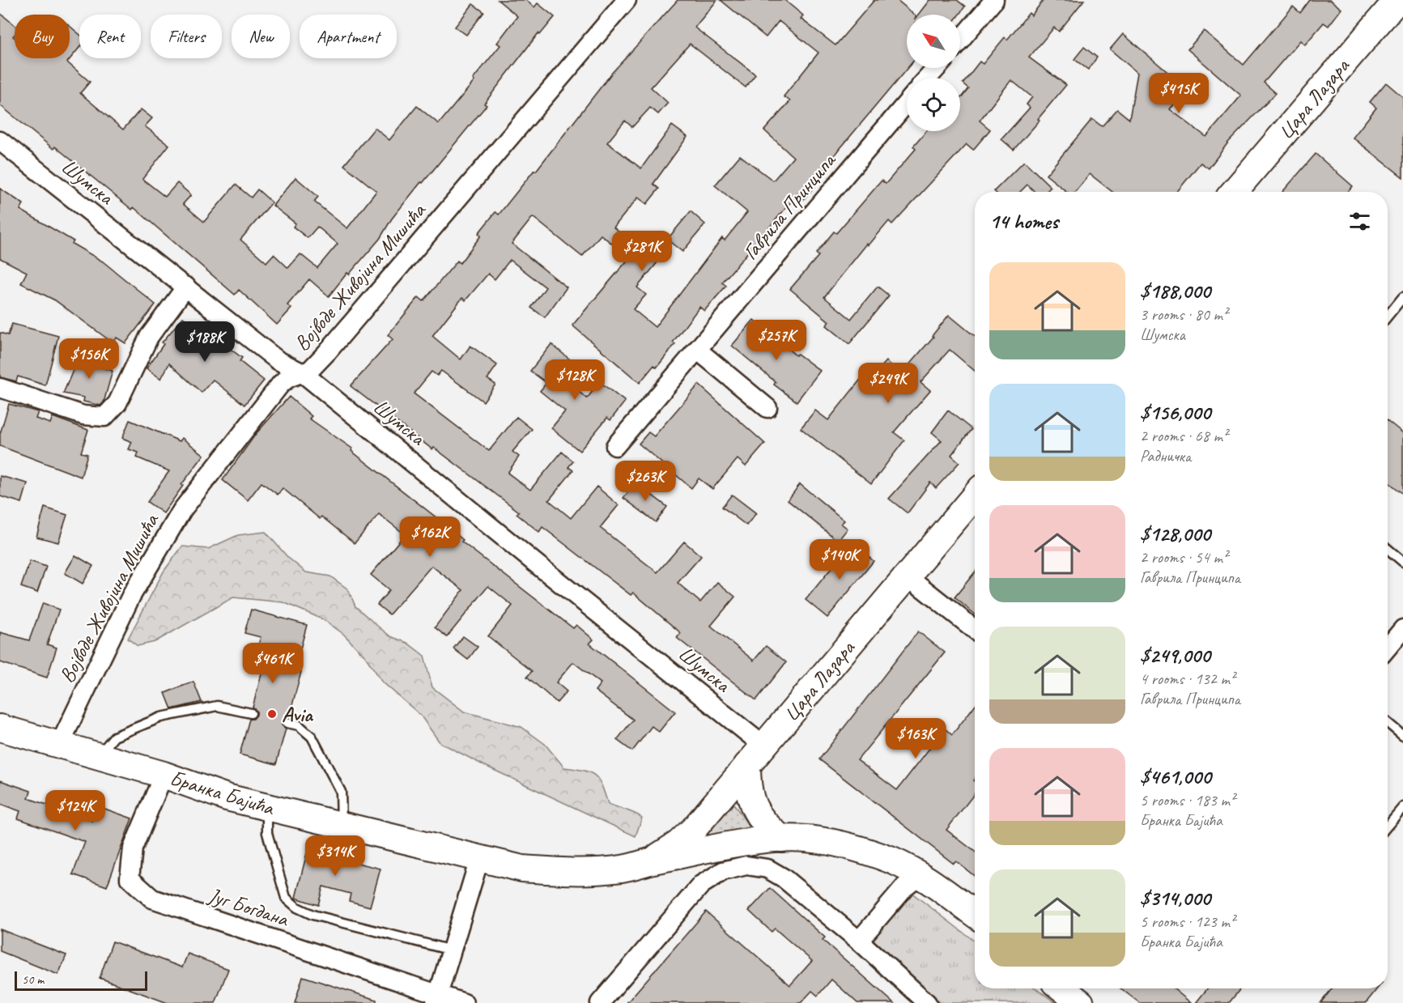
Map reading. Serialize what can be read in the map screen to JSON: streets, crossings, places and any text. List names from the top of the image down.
{
  "streets": {
    "main road": ["Цара Лазара", "Бранка Бајића"],
    "street": [
      "Шумска",
      "Гаврила Принципа",
      "Војводе Живојина Мишића",
      "Југ Богдана"
    ]
  },
  "crossings": [
    ["Цара Лазара", "Шумска"],
    ["Цара Лазара", "Бранка Бајића"],
    ["Шумска", "Војводе Живојина Мишића"],
    ["Војводе Живојина Мишића", "Бранка Бајића"],
    ["Бранка Бајића", "Југ Богдана"]
  ],
  "places": ["Avia"],
  "scale_bar": "50 m",
  "north": "top left",
  "page": {
    "chip": [
      "Buy",
      "Rent",
      "Filters",
      "New",
      "Apartment"
    ],
    "price": [
      "$415K",
      "$281K",
      "$257K",
      "$188K",
      "$156K",
      "$128K",
      "$249K",
      "$263K",
      "$162K",
      "$140K",
      "$461K",
      "$163K",
      "$124K",
      "$314K"
    ],
    "heading": "14 homes",
    "list": [
      {
        "name": "$188,000",
        "note": "3 rooms · 80 m² · Шумска"
      },
      {
        "name": "$156,000",
        "note": "2 rooms · 68 m² · Радничка"
      },
      {
        "name": "$128,000",
        "note": "2 rooms · 54 m² · Гаврила Принципа"
      },
      {
        "name": "$249,000",
        "note": "4 rooms · 132 m² · Гаврила Принципа"
      },
      {
        "name": "$461,000",
        "note": "5 rooms · 183 m² · Бранка Бајића"
      },
      {
        "name": "$314,000",
        "note": "5 rooms · 123 m² · Бранка Бајића"
      }
    ],
    "scale": "50 m"
  }
}
